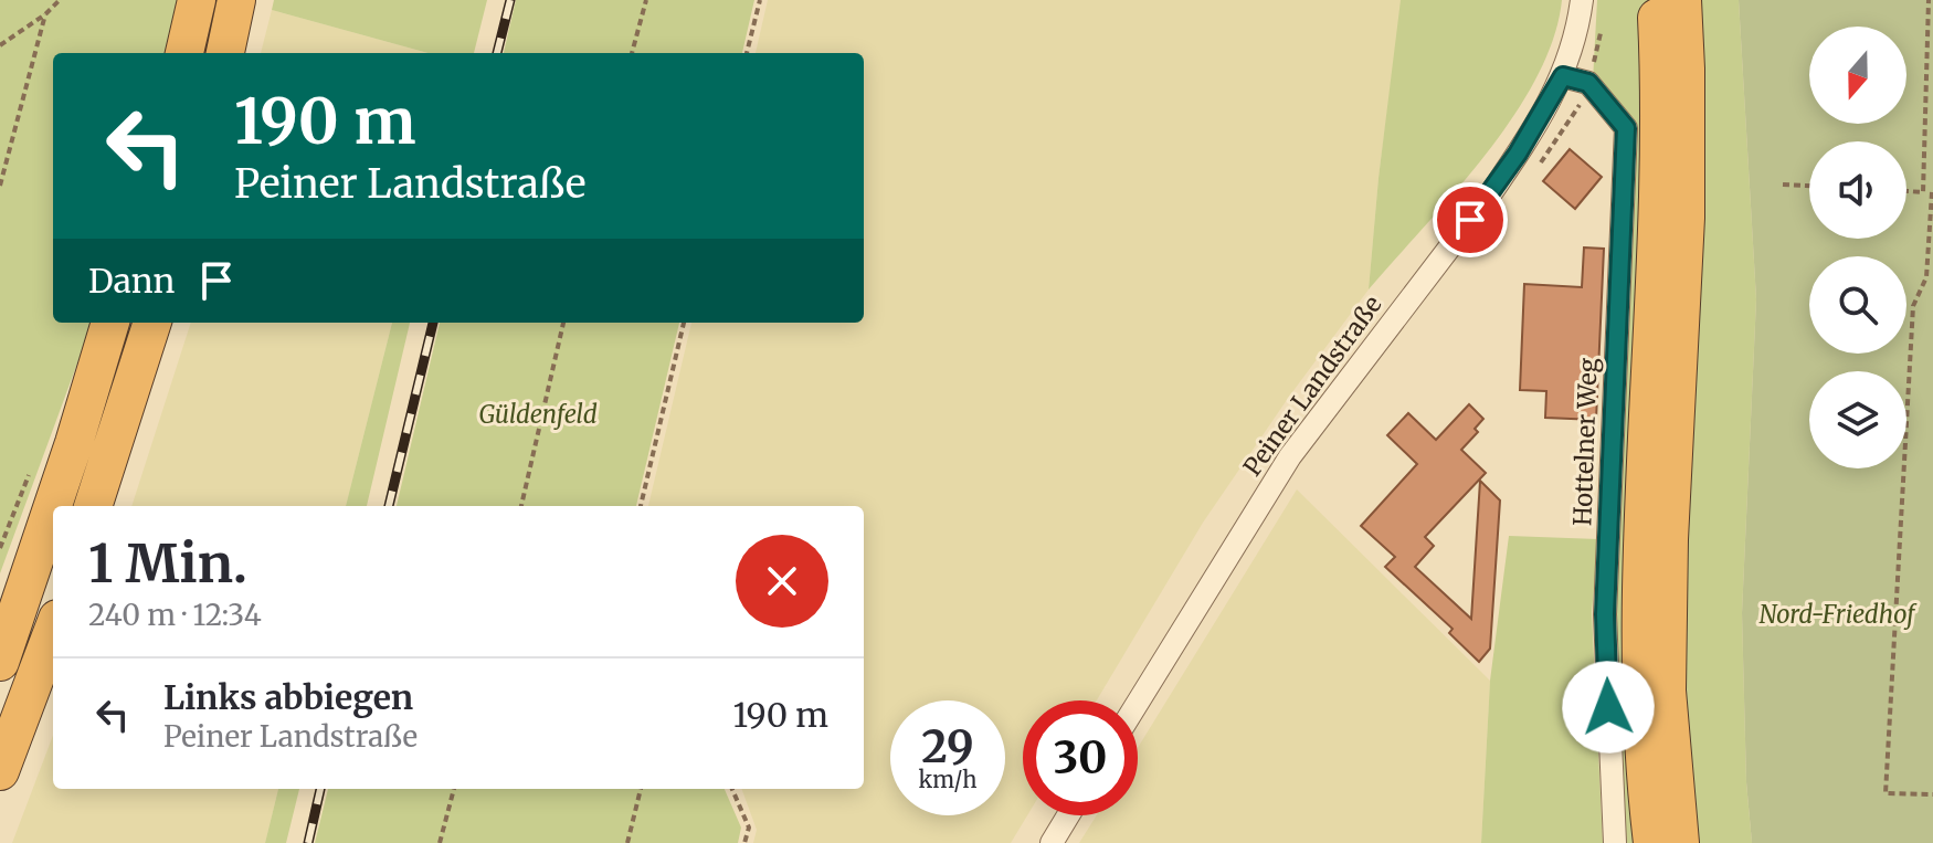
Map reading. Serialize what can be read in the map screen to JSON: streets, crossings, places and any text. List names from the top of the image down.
{
  "streets": {
    "street": ["Peiner Landstraße", "Hottelner Weg"]
  },
  "crossings": [
    ["Peiner Landstraße", "Hottelner Weg"]
  ],
  "parks": ["Güldenfeld", "Nord-Friedhof"],
  "north": "bottom",
  "page": {
    "turn": ["190 m", "Peiner Landstraße"],
    "then": "Dann",
    "heading": ["1 Min.", "240 m · 12:34"],
    "list": [
      {
        "name": "Links abbiegen",
        "note": "Peiner Landstraße",
        "value": "190 m"
      }
    ],
    "speed": "29 km/h",
    "limit": "30"
  }
}
